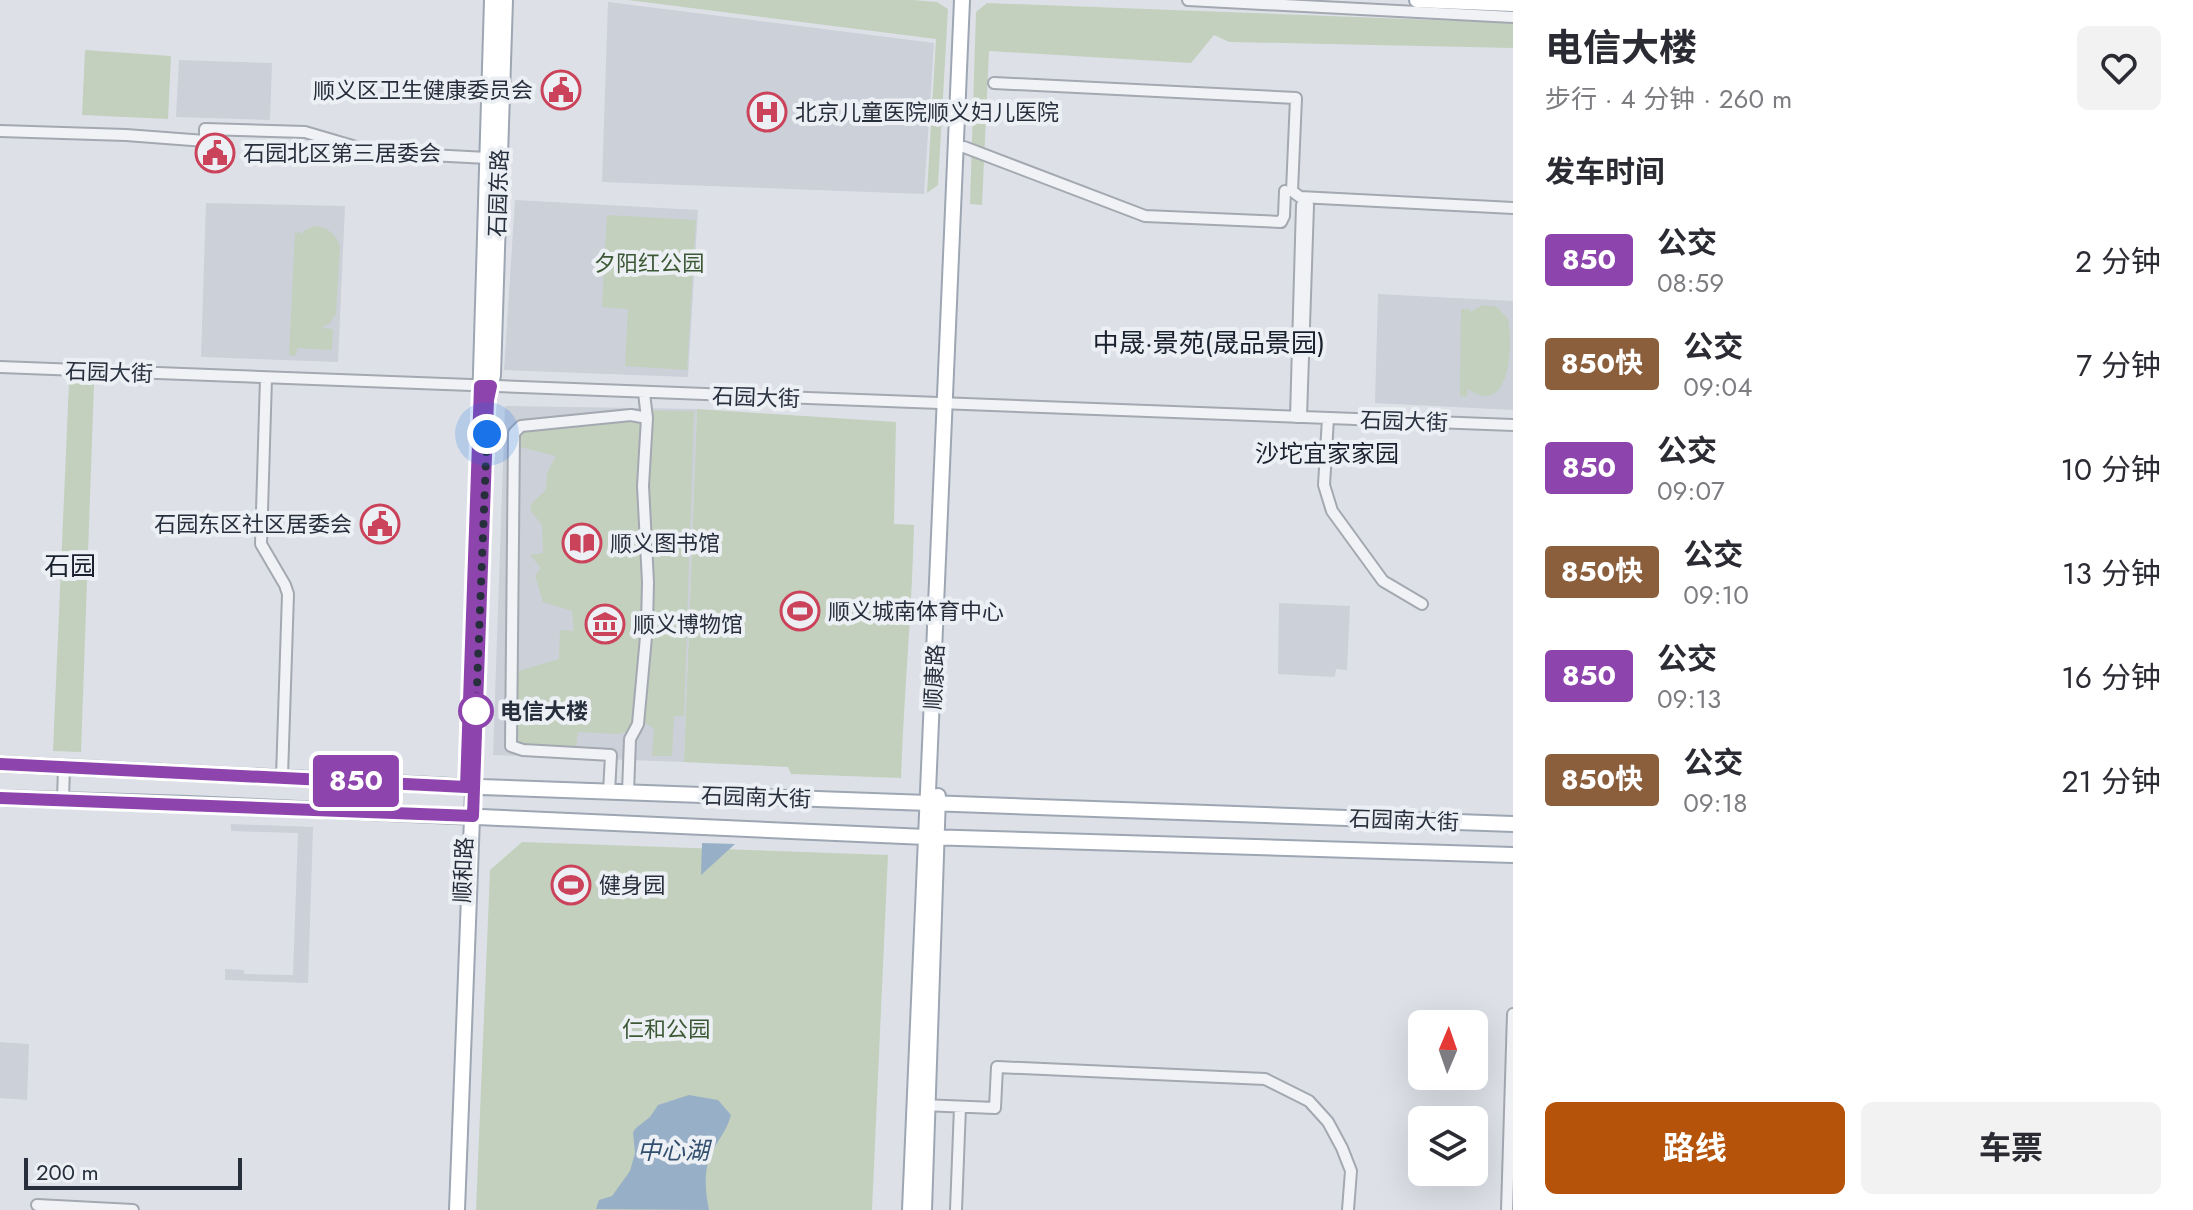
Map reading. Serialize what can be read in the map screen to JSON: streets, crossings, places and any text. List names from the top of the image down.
{
  "streets": {
    "main road": [
      "石园东路",
      "顺康路",
      "石园南大街",
      "顺和路"
    ],
    "street": ["石园大街"]
  },
  "crossings": [
    ["石园东路", "石园大街"],
    ["石园东路", "顺和路"],
    ["石园大街", "顺康路"],
    ["石园大街", "顺和路"],
    ["顺康路", "石园南大街"],
    ["石园南大街", "顺和路"]
  ],
  "districts": ["中晟·景苑(晟品景园)", "沙坨宜家家园", "石园"],
  "water": ["中心湖"],
  "parks": ["夕阳红公园", "仁和公园"],
  "places": {
    "public building": ["顺义区卫生健康委员会", "石园北区第三居委会", "石园东区社区居委会"],
    "hospital": ["北京儿童医院顺义妇儿医院"],
    "library": ["顺义图书馆"],
    "sports": ["顺义城南体育中心", "健身园"],
    "museum": ["顺义博物馆"],
    "other": ["电信大楼"]
  },
  "lines": ["bus line 850"],
  "scale_bar": "200 m",
  "north": "top",
  "page": {
    "on_map": "850",
    "heading": [
      ["电信大楼", "步行 · 4 分钟 · 260 m"],
      "发车时间"
    ],
    "list": [
      {
        "mark": "850",
        "name": "公交",
        "note": "08:59",
        "value": "2 分钟"
      },
      {
        "mark": "850快",
        "name": "公交",
        "note": "09:04",
        "value": "7 分钟"
      },
      {
        "mark": "850",
        "name": "公交",
        "note": "09:07",
        "value": "10 分钟"
      },
      {
        "mark": "850快",
        "name": "公交",
        "note": "09:10",
        "value": "13 分钟"
      },
      {
        "mark": "850",
        "name": "公交",
        "note": "09:13",
        "value": "16 分钟"
      },
      {
        "mark": "850快",
        "name": "公交",
        "note": "09:18",
        "value": "21 分钟"
      }
    ],
    "buttons": ["路线", "车票"],
    "scale": "200 m"
  }
}
